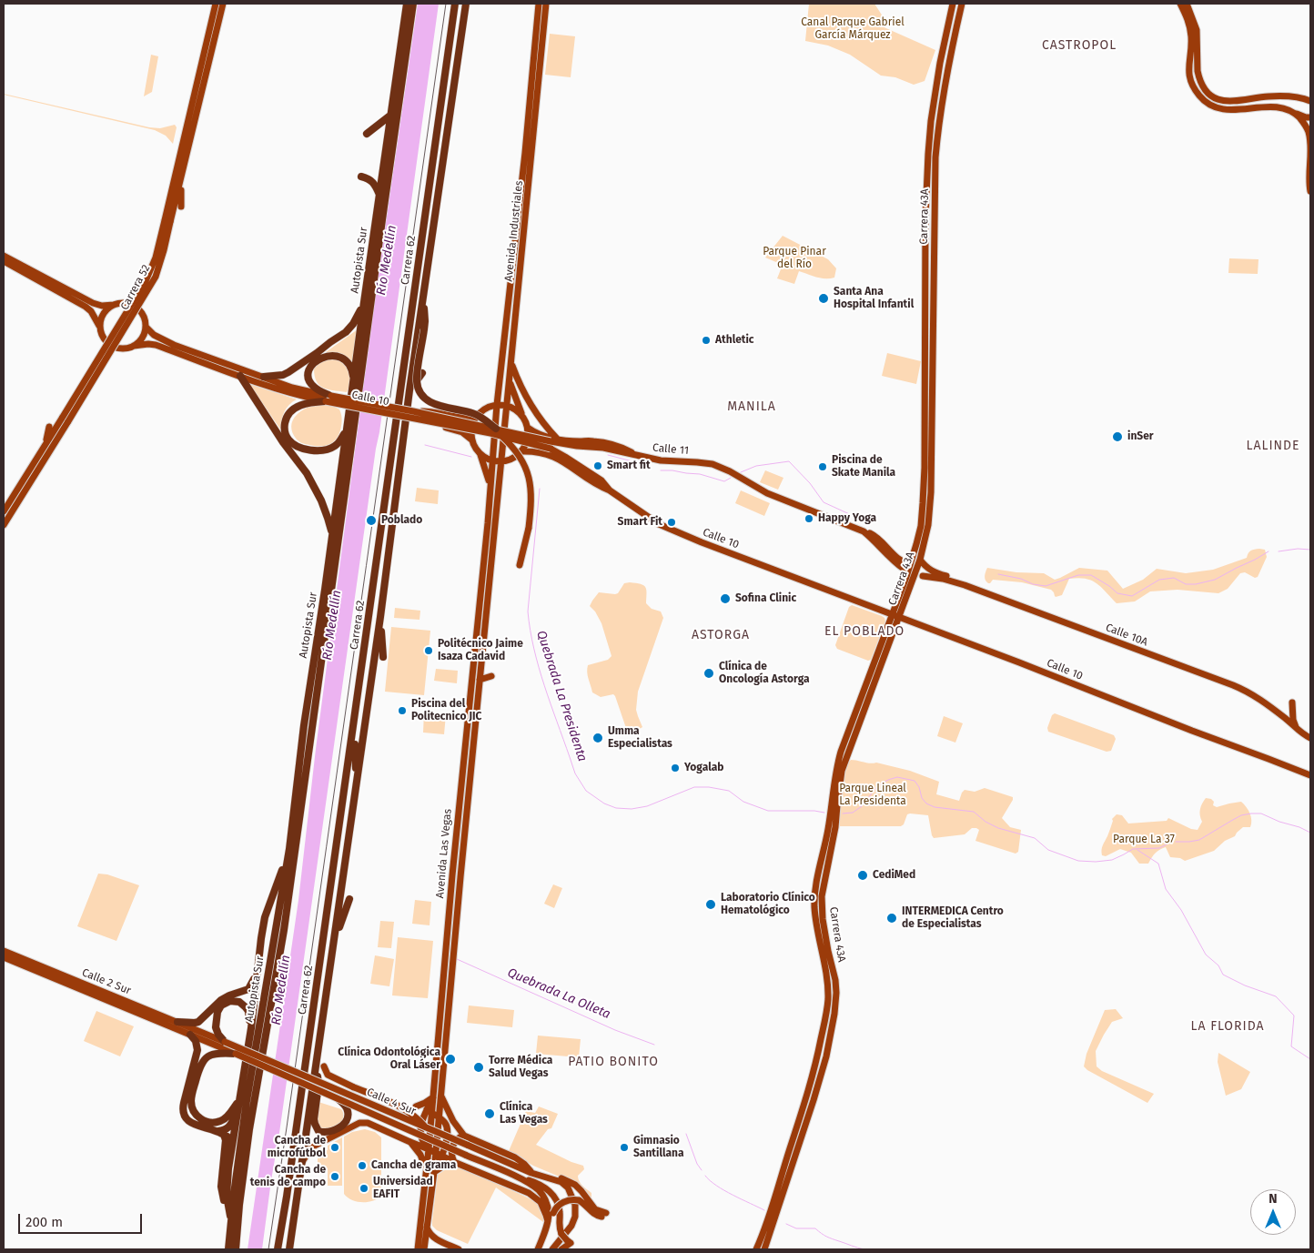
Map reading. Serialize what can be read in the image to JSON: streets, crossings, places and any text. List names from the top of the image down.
{
  "streets": {
    "highway": ["Autopista Sur", "Carrera 62"],
    "main road": [
      "Carrera 43A",
      "Avenida Industriales",
      "Carrera 52",
      "Calle 10",
      "Calle 11",
      "Calle 10A",
      "Avenida Las Vegas",
      "Calle 2 Sur",
      "Calle 4 Sur"
    ]
  },
  "crossings": [
    ["Carrera 43A", "Calle 10"],
    ["Avenida Industriales", "Avenida Las Vegas"],
    ["Calle 10", "Calle 11"],
    ["Calle 2 Sur", "Calle 4 Sur"]
  ],
  "districts": [
    "CASTROPOL",
    "MANILA",
    "LALINDE",
    "EL POBLADO",
    "ASTORGA",
    "LA FLORIDA",
    "PATIO BONITO"
  ],
  "water": ["Río Medellín", "Quebrada La Presidenta", "Quebrada La Olleta"],
  "parks": [
    "Canal Parque Gabriel García Márquez",
    "Parque Pinar del Río",
    "Parque Lineal La Presidenta",
    "Parque La 37"
  ],
  "places": [
    "Santa Ana Hospital Infantil",
    "Athletic",
    "inSer",
    "Smart fit",
    "Piscina de Skate Manila",
    "Happy Yoga",
    "Poblado",
    "Smart Fit",
    "Sofina Clinic",
    "Politécnico Jaime Isaza Cadavid",
    "Clínica de Oncología Astorga",
    "Piscina del Politecnico JIC",
    "Umma Especialistas",
    "Yogalab",
    "CediMed",
    "Laboratorio Clínico Hematológico",
    "INTERMEDICA Centro de Especialistas",
    "Clínica Odontológica Oral Láser",
    "Torre Médica Salud Vegas",
    "Clínica Las Vegas",
    "Cancha de microfútbol",
    "Gimnasio Santillana",
    "Cancha de grama",
    "Cancha de tenis de campo",
    "Universidad EAFIT"
  ],
  "scale_bar": "200 m",
  "north": "top"
}
